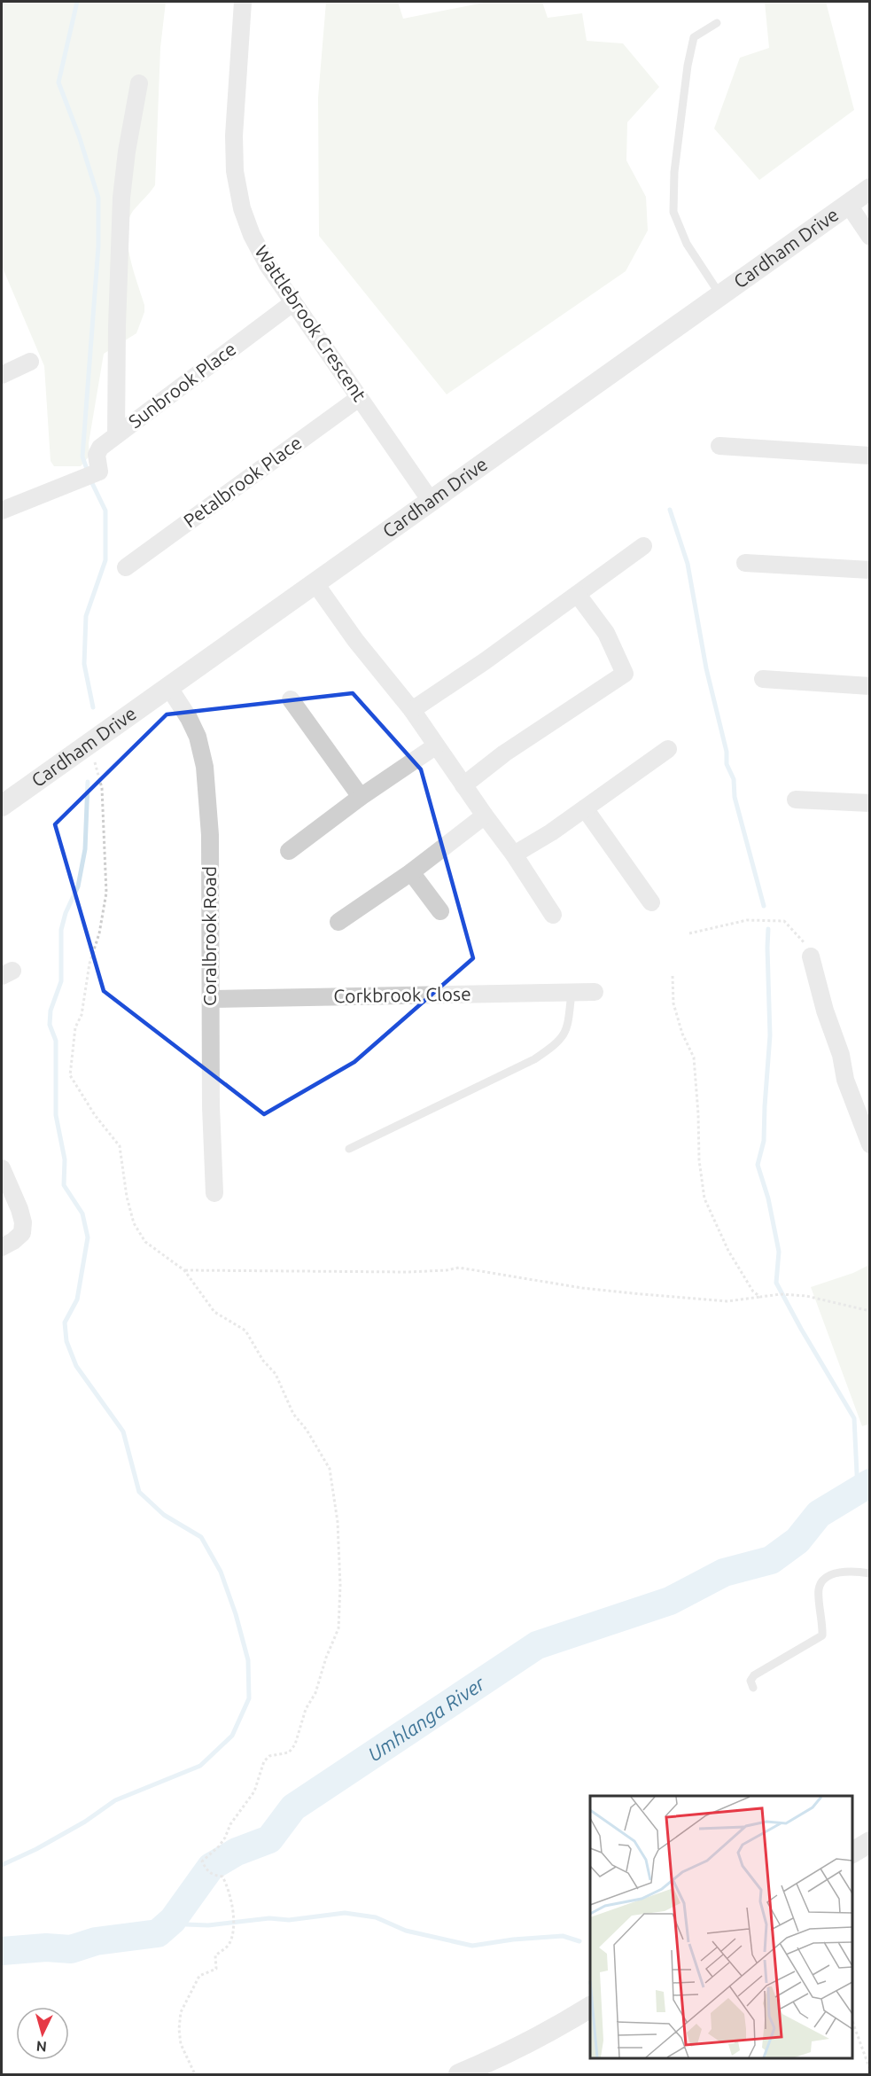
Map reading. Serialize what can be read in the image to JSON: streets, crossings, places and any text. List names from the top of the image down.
{
  "streets": {
    "street": [
      "Cardham Drive",
      "Wattlebrook Crescent",
      "Sunbrook Place",
      "Petalbrook Place",
      "Coralbrook Road",
      "Corkbrook Close"
    ]
  },
  "crossings": [
    ["Cardham Drive", "Wattlebrook Crescent"],
    ["Cardham Drive", "Coralbrook Road"],
    ["Wattlebrook Crescent", "Sunbrook Place"],
    ["Wattlebrook Crescent", "Petalbrook Place"],
    ["Coralbrook Road", "Corkbrook Close"]
  ],
  "water": ["Umhlanga River"],
  "north": "bottom"
}
